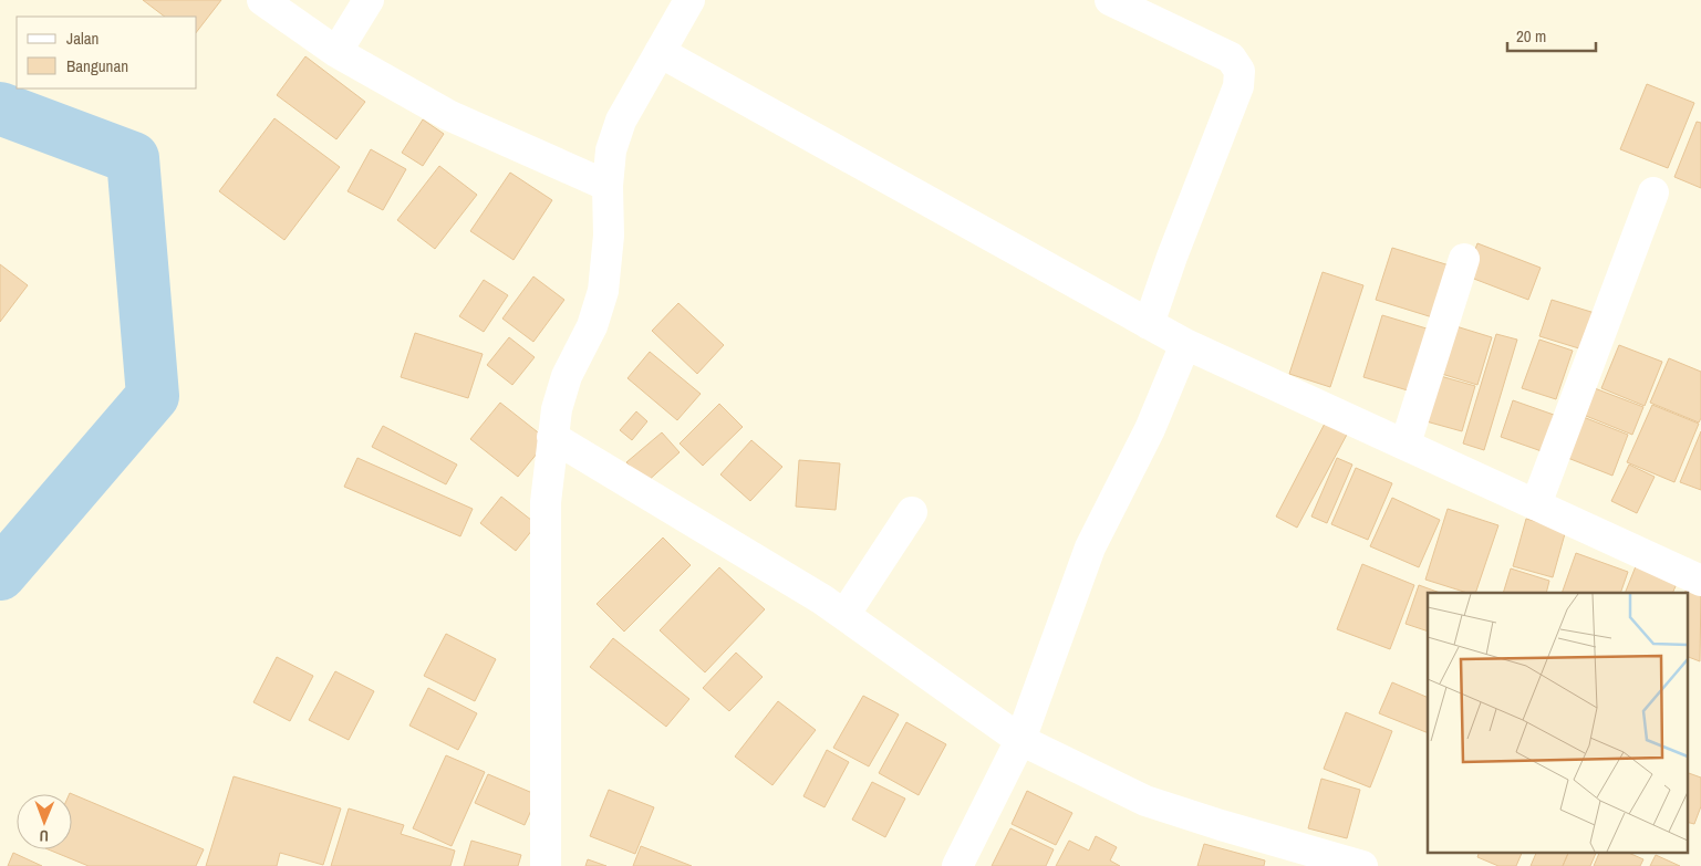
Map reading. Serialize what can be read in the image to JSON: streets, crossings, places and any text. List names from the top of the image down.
{
  "legend": ["Jalan", "Bangunan"],
  "scale_bar": "20 m",
  "north": "bottom"
}
